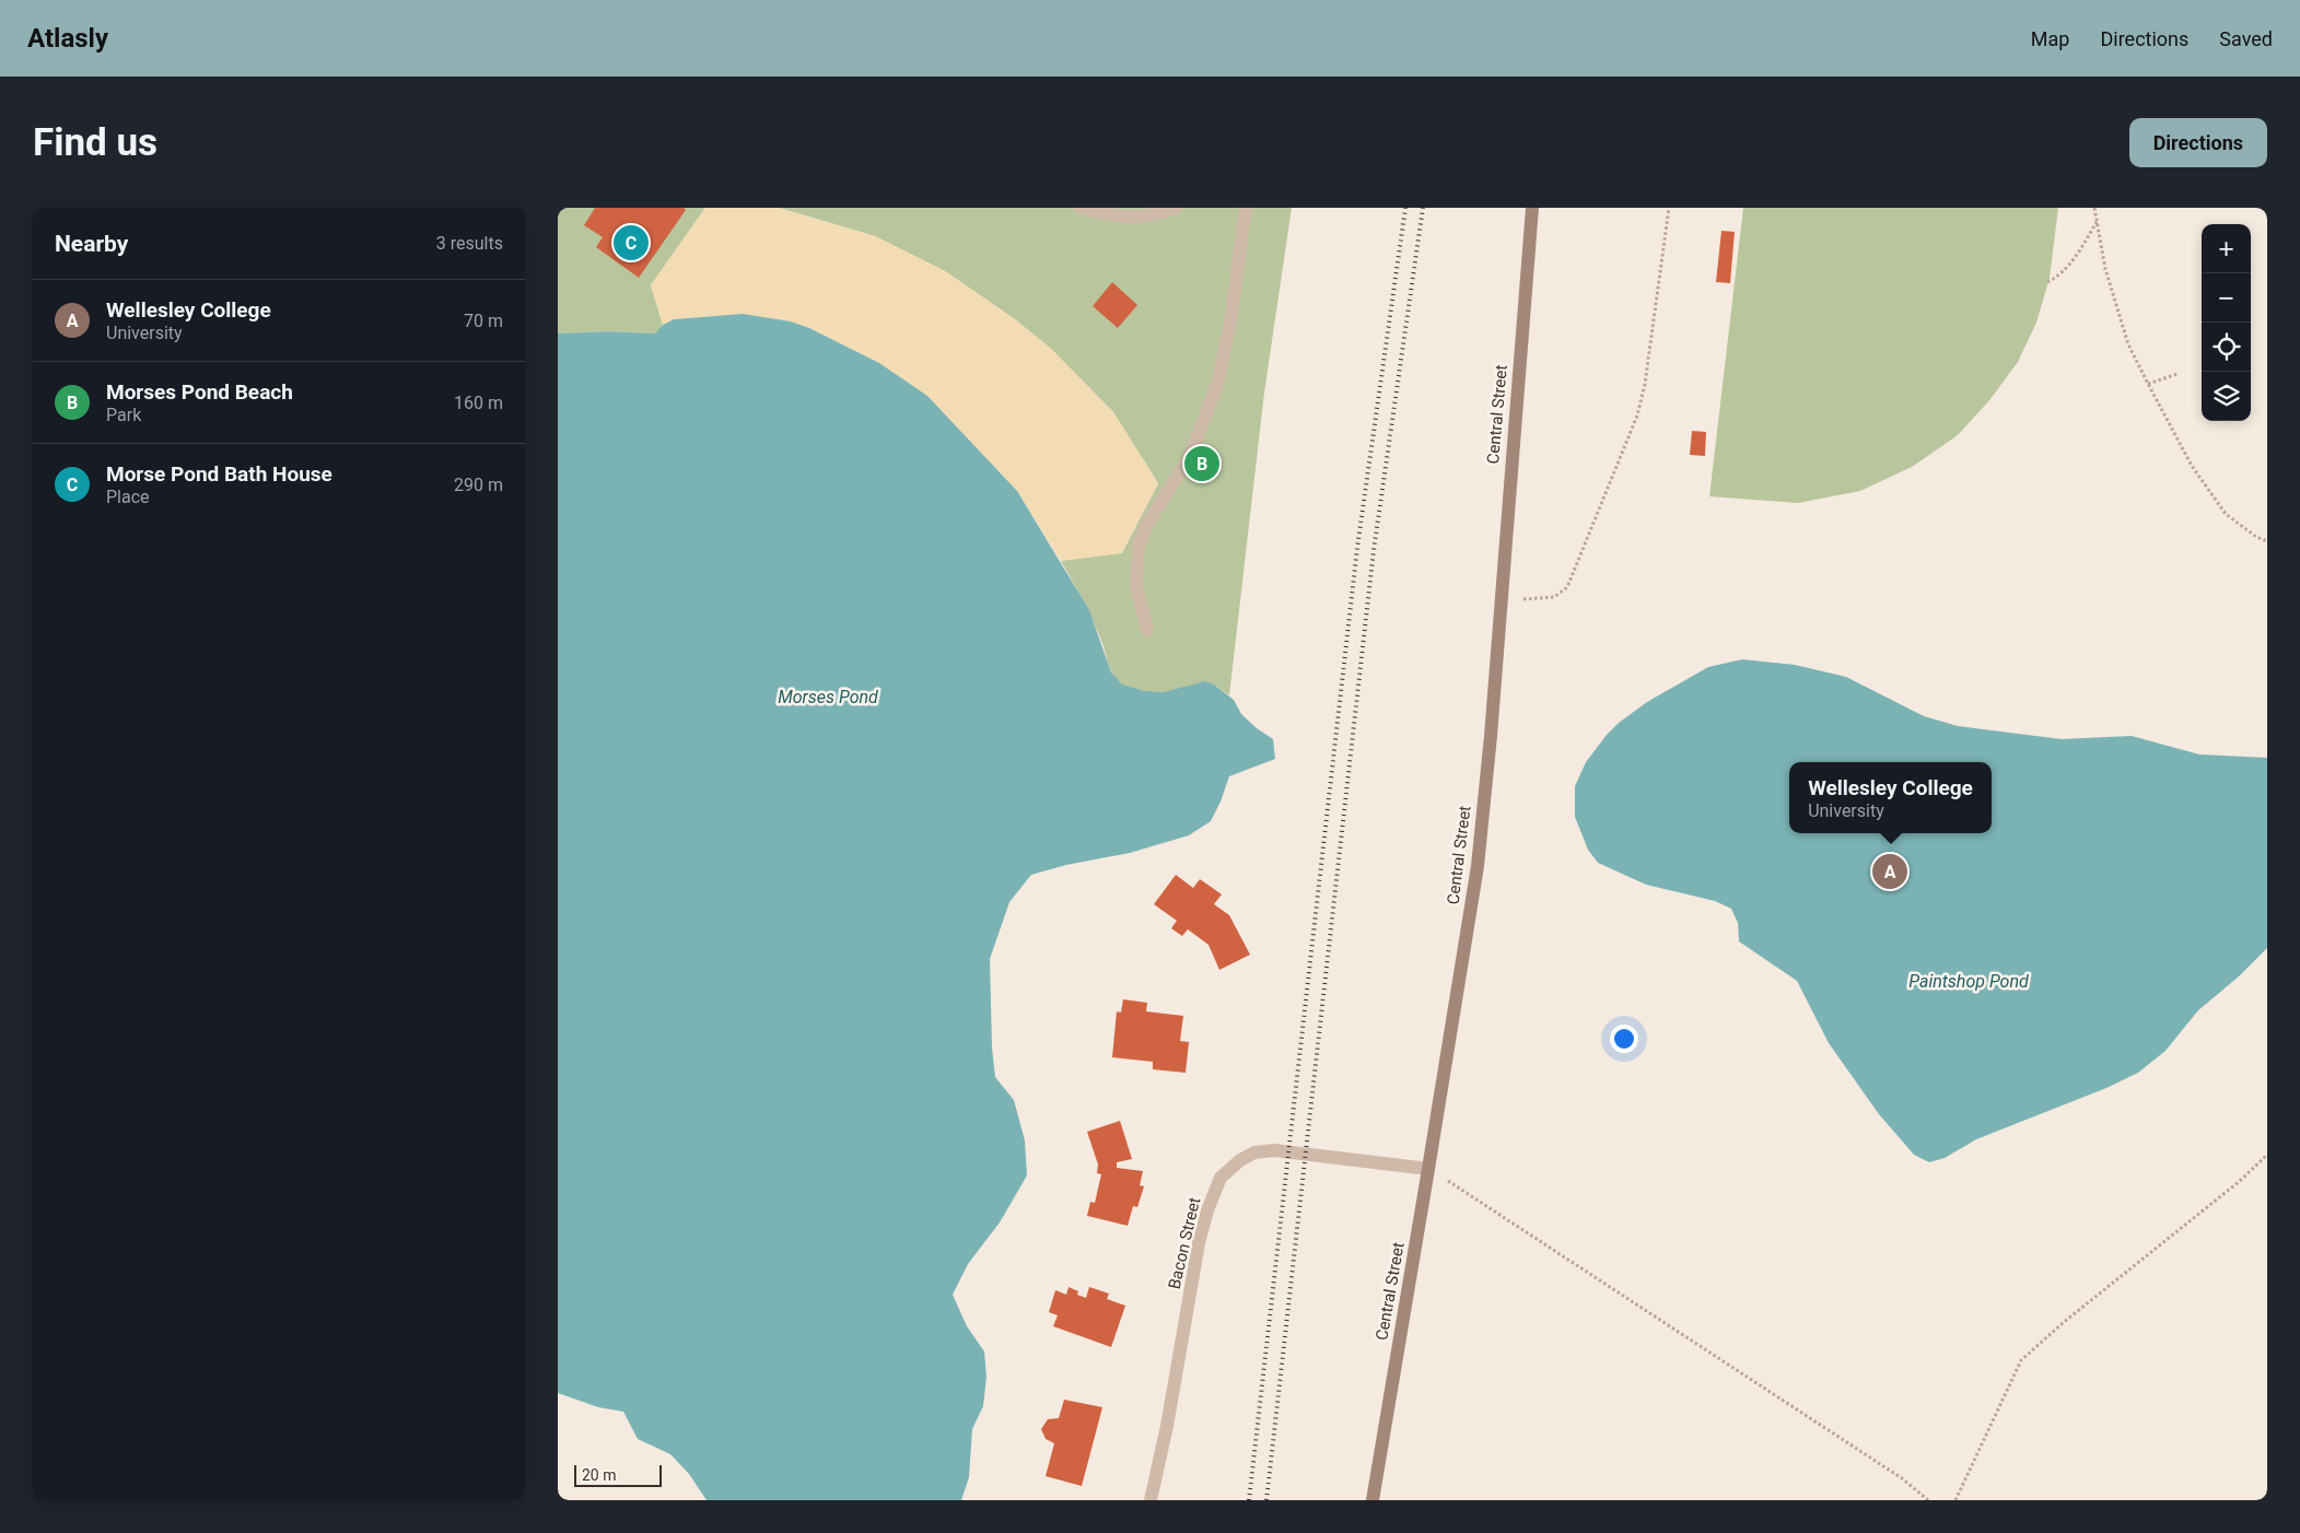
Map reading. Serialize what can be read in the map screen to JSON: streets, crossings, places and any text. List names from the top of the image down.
{
  "streets": {
    "main road": ["Central Street"],
    "street": ["Bacon Street"]
  },
  "crossings": [
    ["Central Street", "Bacon Street"]
  ],
  "water": ["Morses Pond", "Paintshop Pond"],
  "scale_bar": "20 m",
  "page": {
    "header": "Atlasly",
    "nav": ["Map", "Directions", "Saved"],
    "buttons": "Directions",
    "title": "Find us",
    "heading": ["Nearby", "3 results"],
    "pins": ["C", "B", "A"],
    "map_buttons": ["+", "−"],
    "list": [
      {
        "mark": "A",
        "name": "Wellesley College",
        "note": "University",
        "value": "70 m"
      },
      {
        "mark": "B",
        "name": "Morses Pond Beach",
        "note": "Park",
        "value": "160 m"
      },
      {
        "mark": "C",
        "name": "Morse Pond Bath House",
        "note": "Place",
        "value": "290 m"
      }
    ],
    "popup": ["Wellesley College", "University"],
    "scale": "20 m"
  }
}
